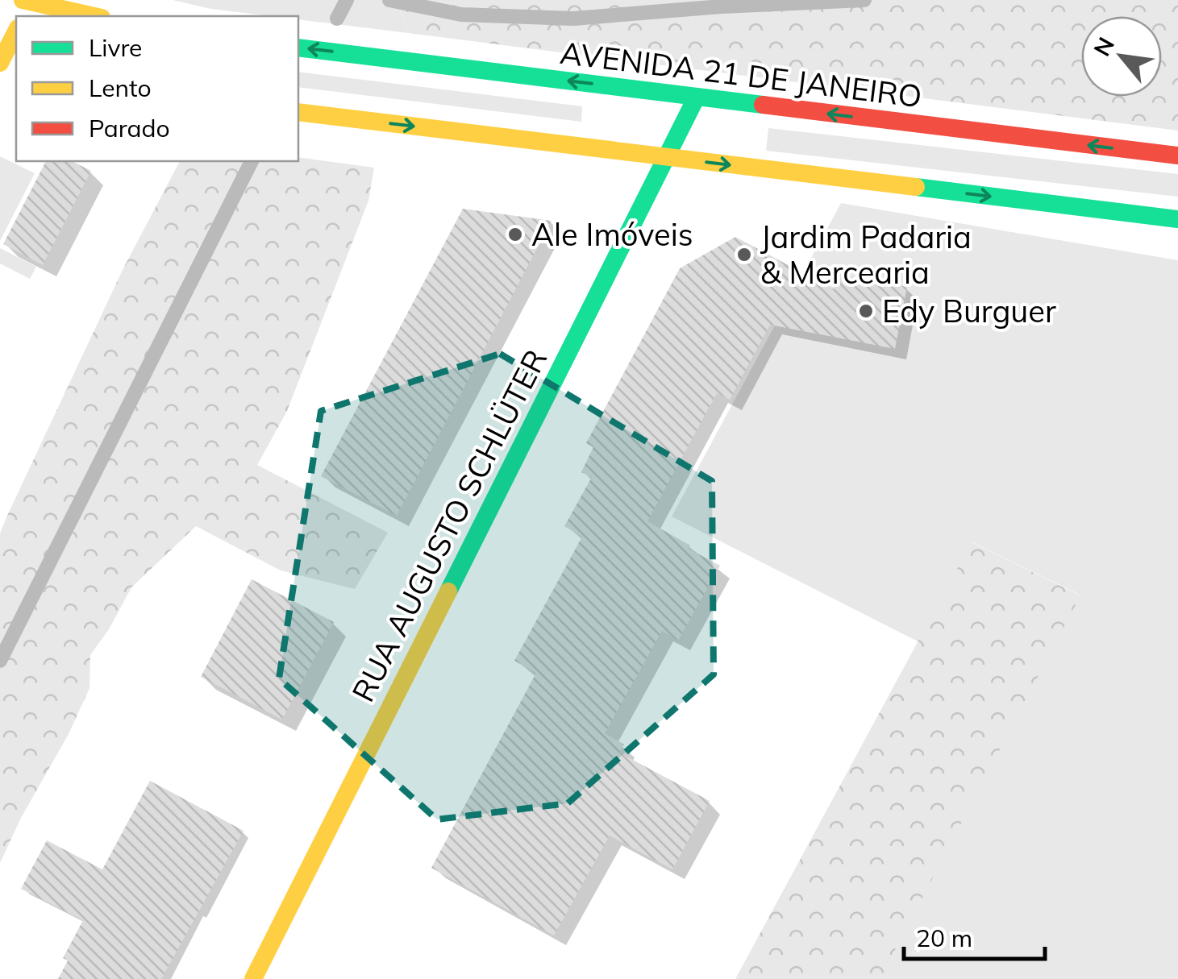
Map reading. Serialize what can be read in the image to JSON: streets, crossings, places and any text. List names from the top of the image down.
{
  "streets": {
    "main road": ["AVENIDA 21 DE JANEIRO", "RUA AUGUSTO SCHLÜTER"]
  },
  "crossings": [
    ["AVENIDA 21 DE JANEIRO", "RUA AUGUSTO SCHLÜTER"]
  ],
  "places": ["Ale Imóveis", "Jardim Padaria & Mercearia", "Edy Burguer"],
  "legend": ["Livre", "Lento", "Parado"],
  "scale_bar": "20 m",
  "north": "top left"
}
